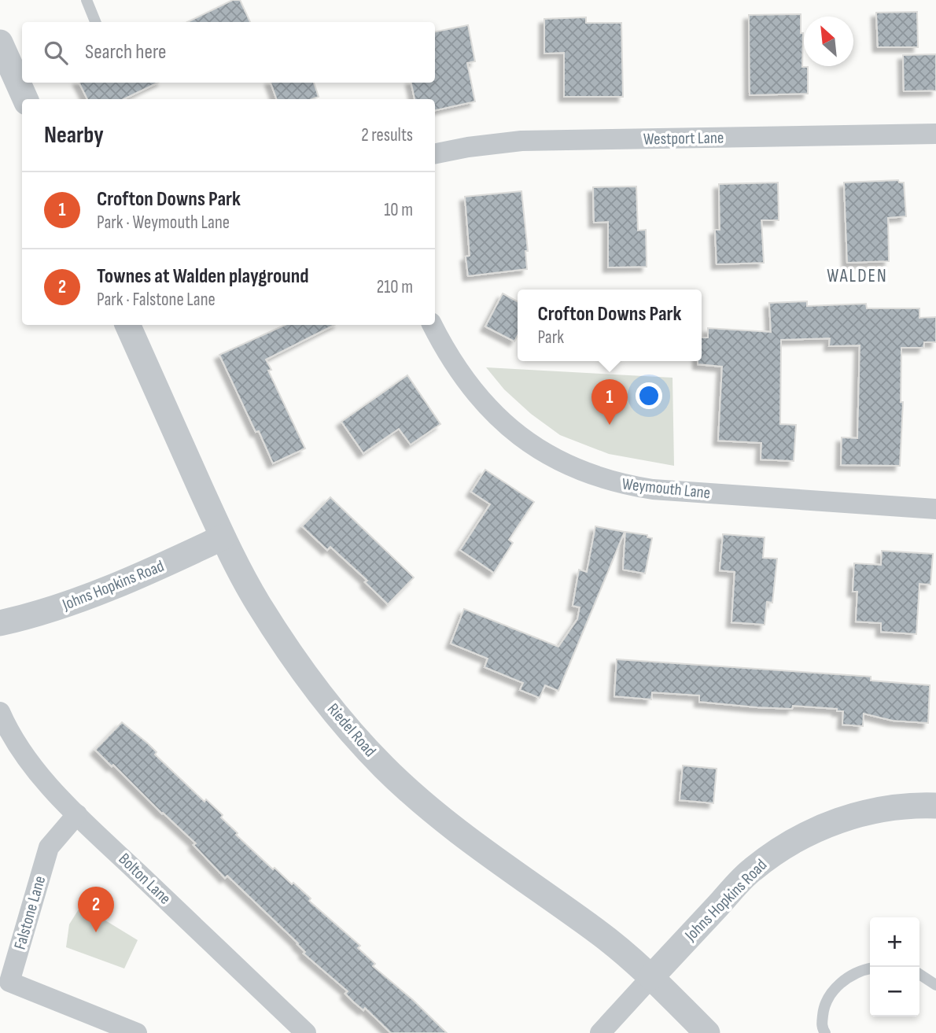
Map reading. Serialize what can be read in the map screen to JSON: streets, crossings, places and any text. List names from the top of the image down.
{
  "streets": {
    "street": [
      "Westport Lane",
      "Weymouth Lane",
      "Johns Hopkins Road",
      "Riedel Road",
      "Bolton Lane",
      "Falstone Lane"
    ]
  },
  "crossings": [
    ["Johns Hopkins Road", "Riedel Road"],
    ["Bolton Lane", "Falstone Lane"]
  ],
  "districts": ["WALDEN"],
  "north": "top left",
  "page": {
    "search": "Search here",
    "heading": ["Nearby", "2 results"],
    "list": [
      {
        "mark": "1",
        "name": "Crofton Downs Park",
        "note": "Park · Weymouth Lane",
        "value": "10 m"
      },
      {
        "mark": "2",
        "name": "Townes at Walden playground",
        "note": "Park · Falstone Lane",
        "value": "210 m"
      }
    ],
    "popup": ["Crofton Downs Park", "Park"],
    "pins": ["1", "2"],
    "map_buttons": ["+", "−"]
  }
}
